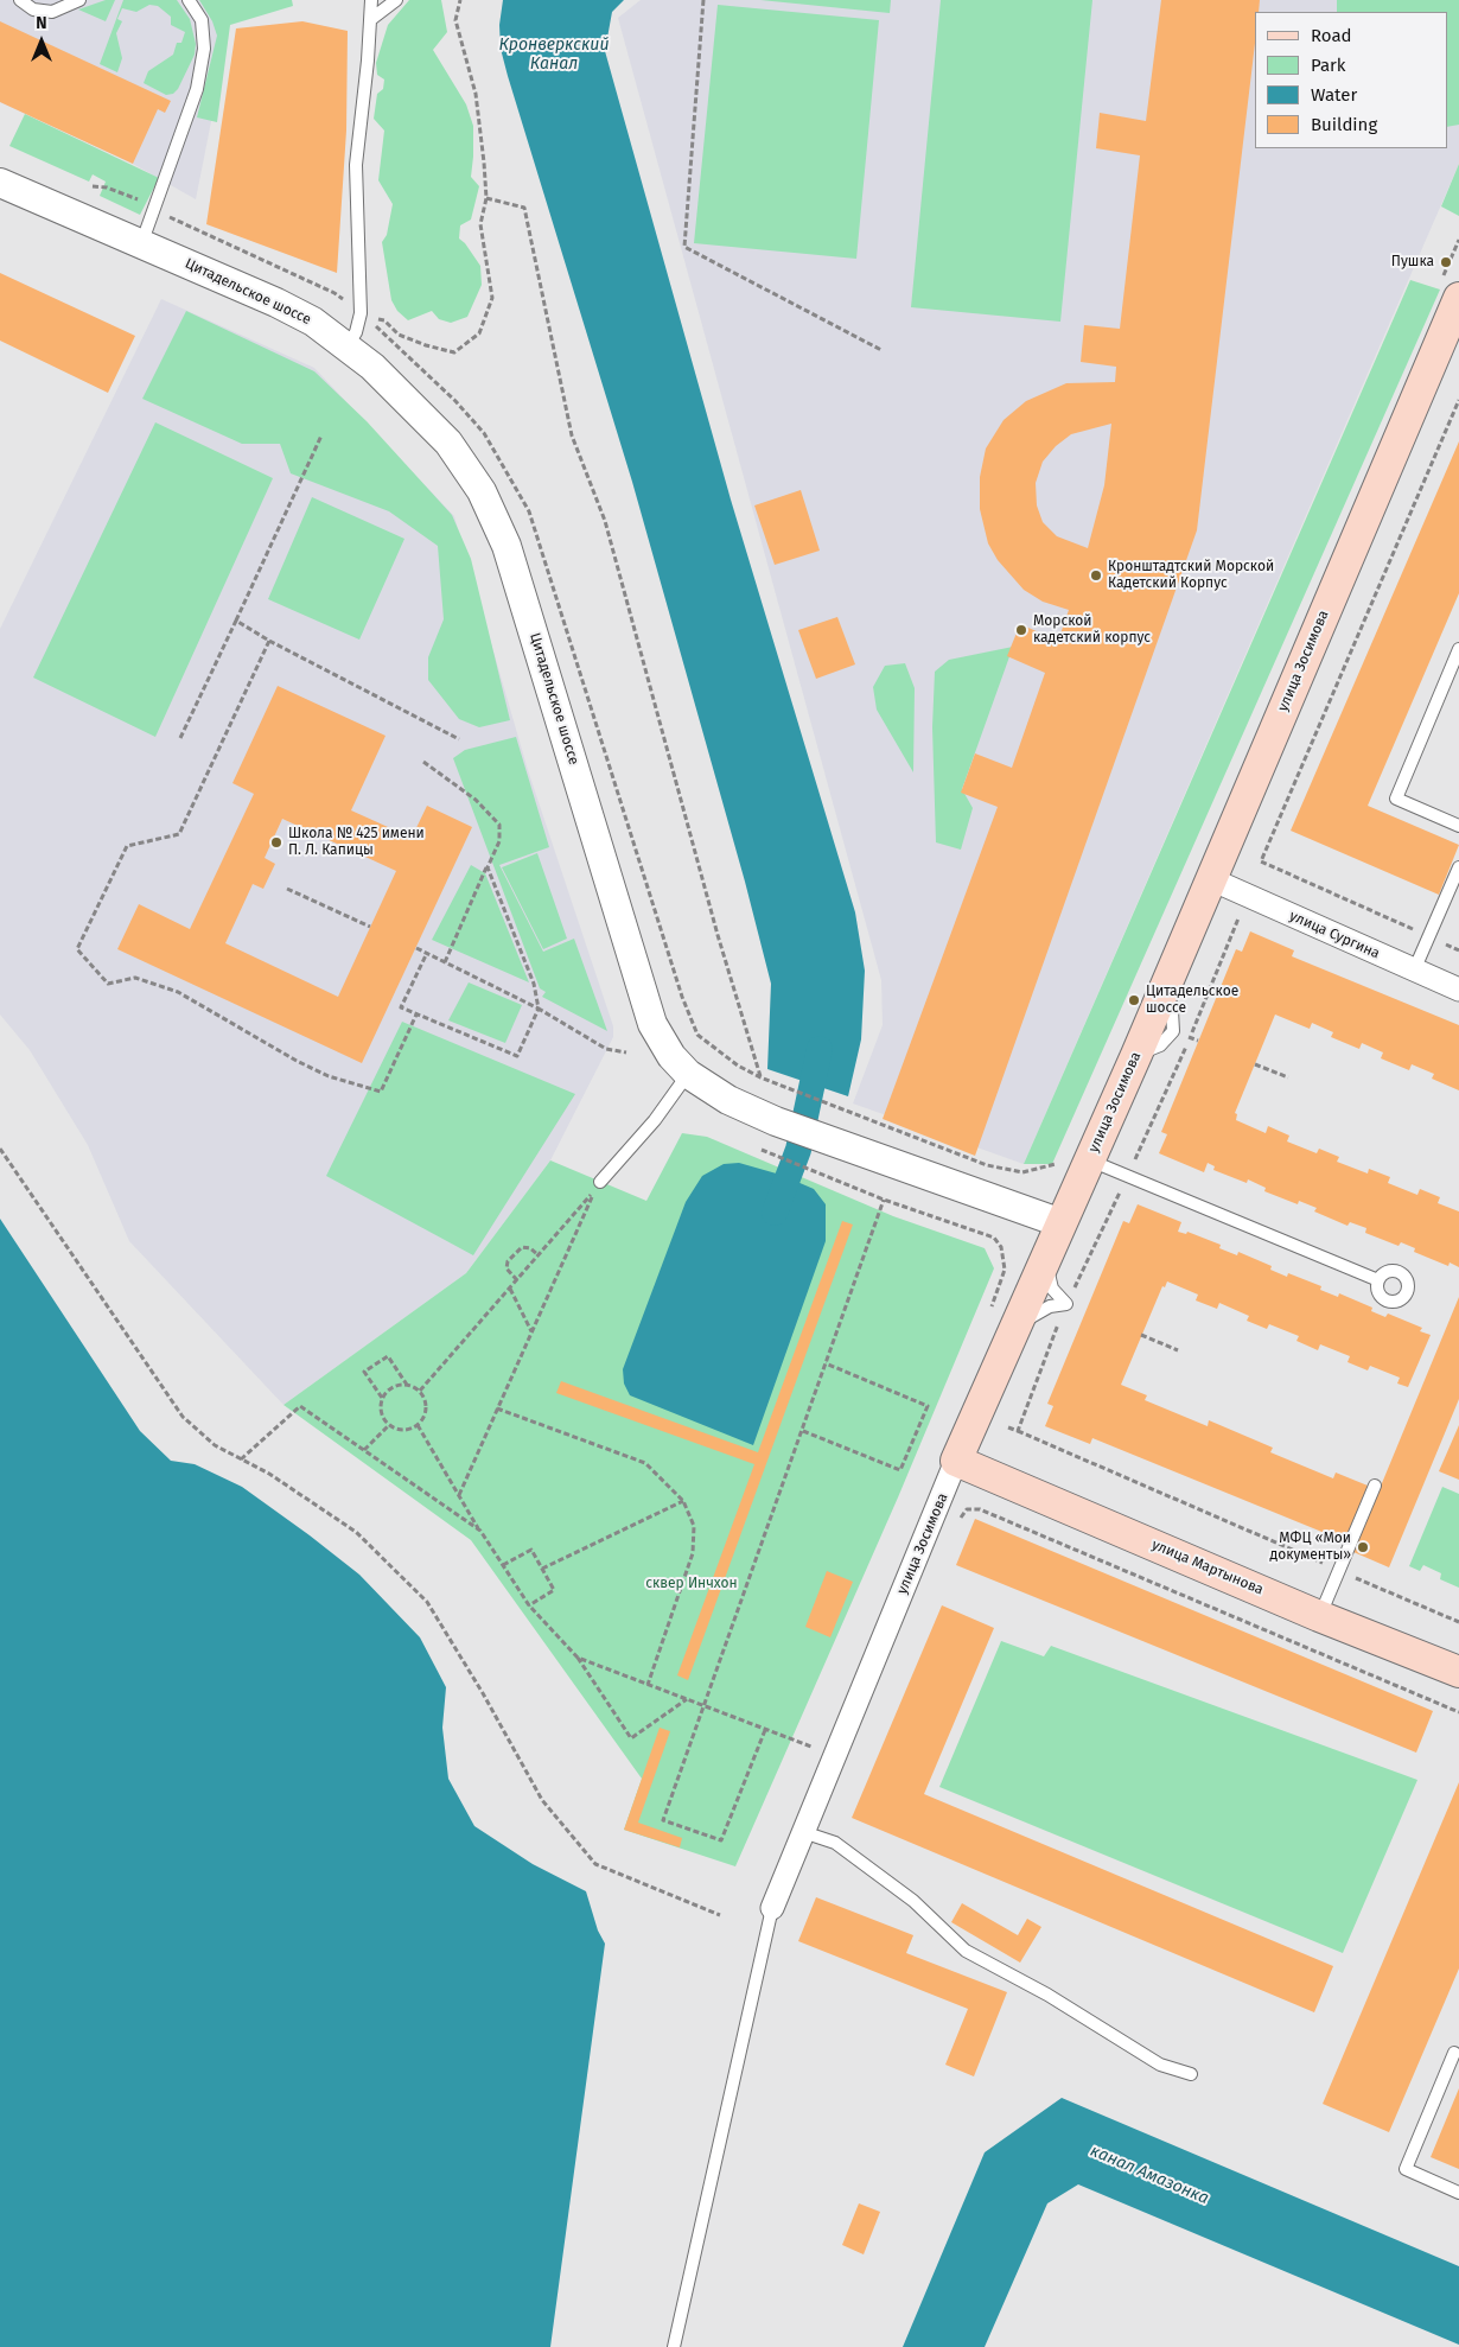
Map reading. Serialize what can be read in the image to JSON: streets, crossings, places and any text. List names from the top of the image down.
{
  "streets": {
    "main road": ["улица Зосимова", "улица Мартынова"],
    "street": ["Цитадельское шоссе", "улица Сургина"]
  },
  "crossings": [
    ["Цитадельское шоссе", "улица Зосимова"],
    ["улица Зосимова", "улица Сургина"],
    ["улица Зосимова", "улица Мартынова"]
  ],
  "water": ["Кронверкский Канал", "канал Амазонка"],
  "parks": ["сквер Инчхон"],
  "places": [
    "Пушка",
    "Кронштадтский Морской Кадетский Корпус",
    "Морской кадетский корпус",
    "Школа № 425 имени П. Л. Капицы",
    "Цитадельское шоссе",
    "МФЦ «Мои документы»"
  ],
  "legend": [
    "Road",
    "Park",
    "Water",
    "Building"
  ],
  "north": "top"
}
